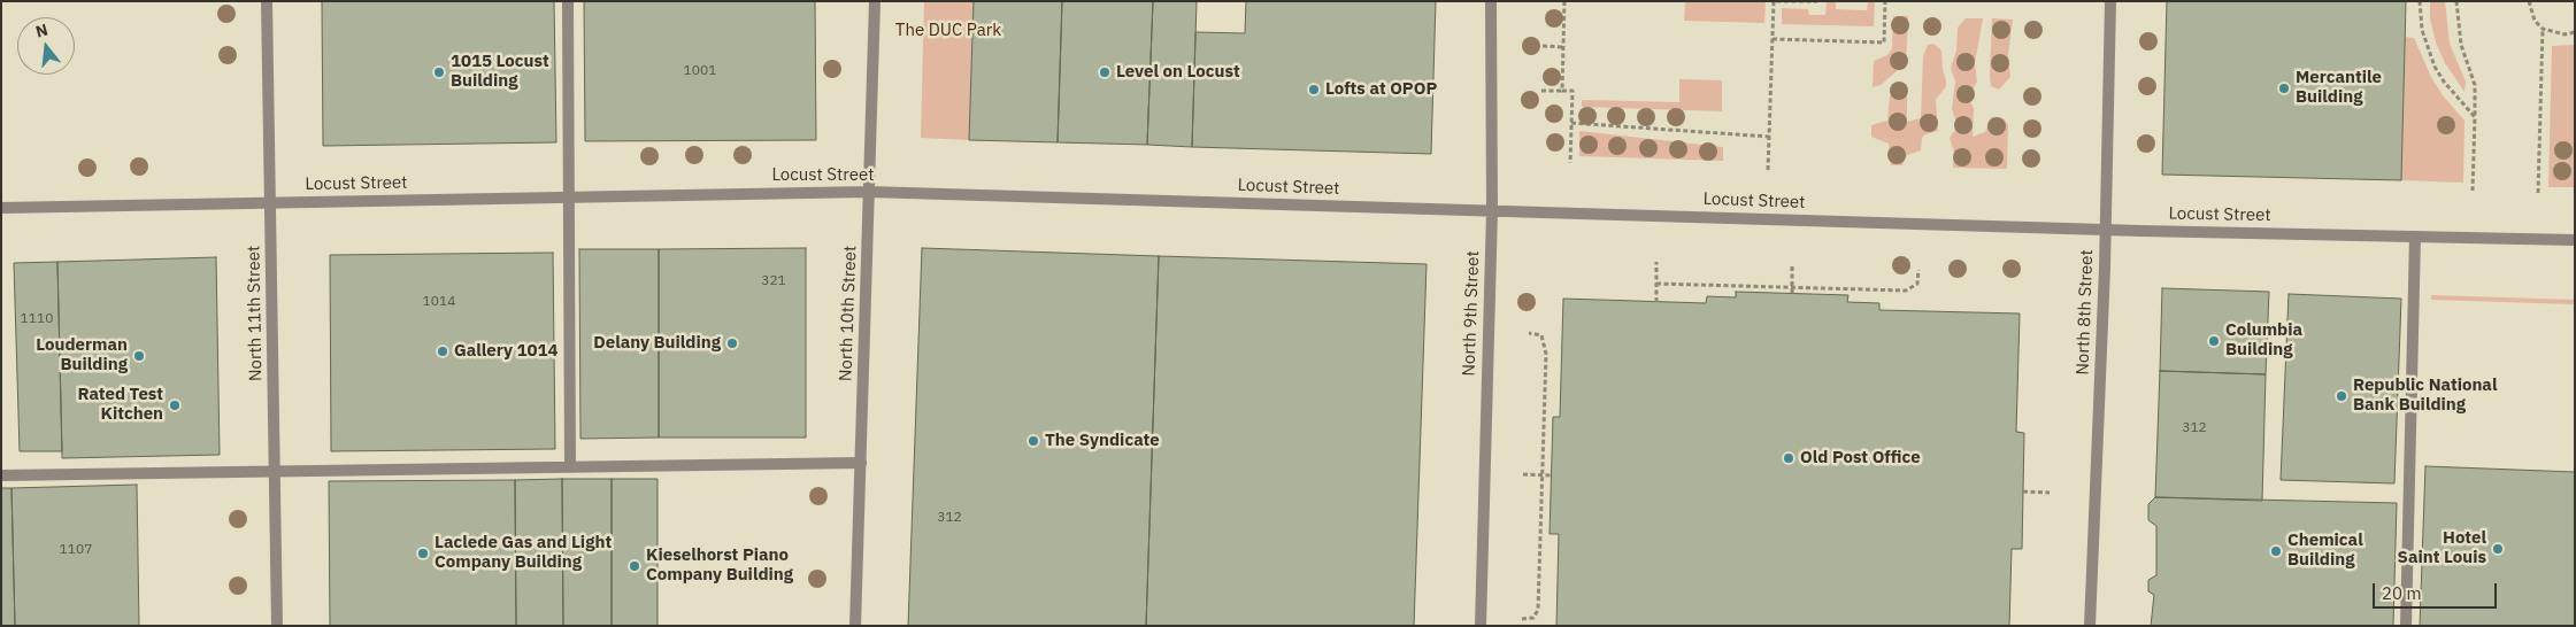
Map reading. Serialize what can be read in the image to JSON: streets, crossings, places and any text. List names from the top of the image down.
{
  "streets": {
    "street": [
      "Locust Street",
      "North 8th Street",
      "North 11th Street",
      "North 10th Street",
      "North 9th Street"
    ]
  },
  "crossings": [
    ["Locust Street", "North 8th Street"],
    ["Locust Street", "North 11th Street"],
    ["Locust Street", "North 10th Street"],
    ["Locust Street", "North 9th Street"]
  ],
  "parks": ["The DUC Park"],
  "places": [
    "1015 Locust Building",
    "Level on Locust",
    "Mercantile Building",
    "Lofts at OPOP",
    "Columbia Building",
    "Delany Building",
    "Gallery 1014",
    "Louderman Building",
    "Republic National Bank Building",
    "Rated Test Kitchen",
    "The Syndicate",
    "Old Post Office",
    "Hotel Saint Louis",
    "Chemical Building",
    "Laclede Gas and Light Company Building",
    "Kieselhorst Piano Company Building"
  ],
  "house_numbers": [
    "1001",
    "321",
    "1014",
    "1110",
    "312",
    "312",
    "1107"
  ],
  "scale_bar": "20 m",
  "north": "top"
}
